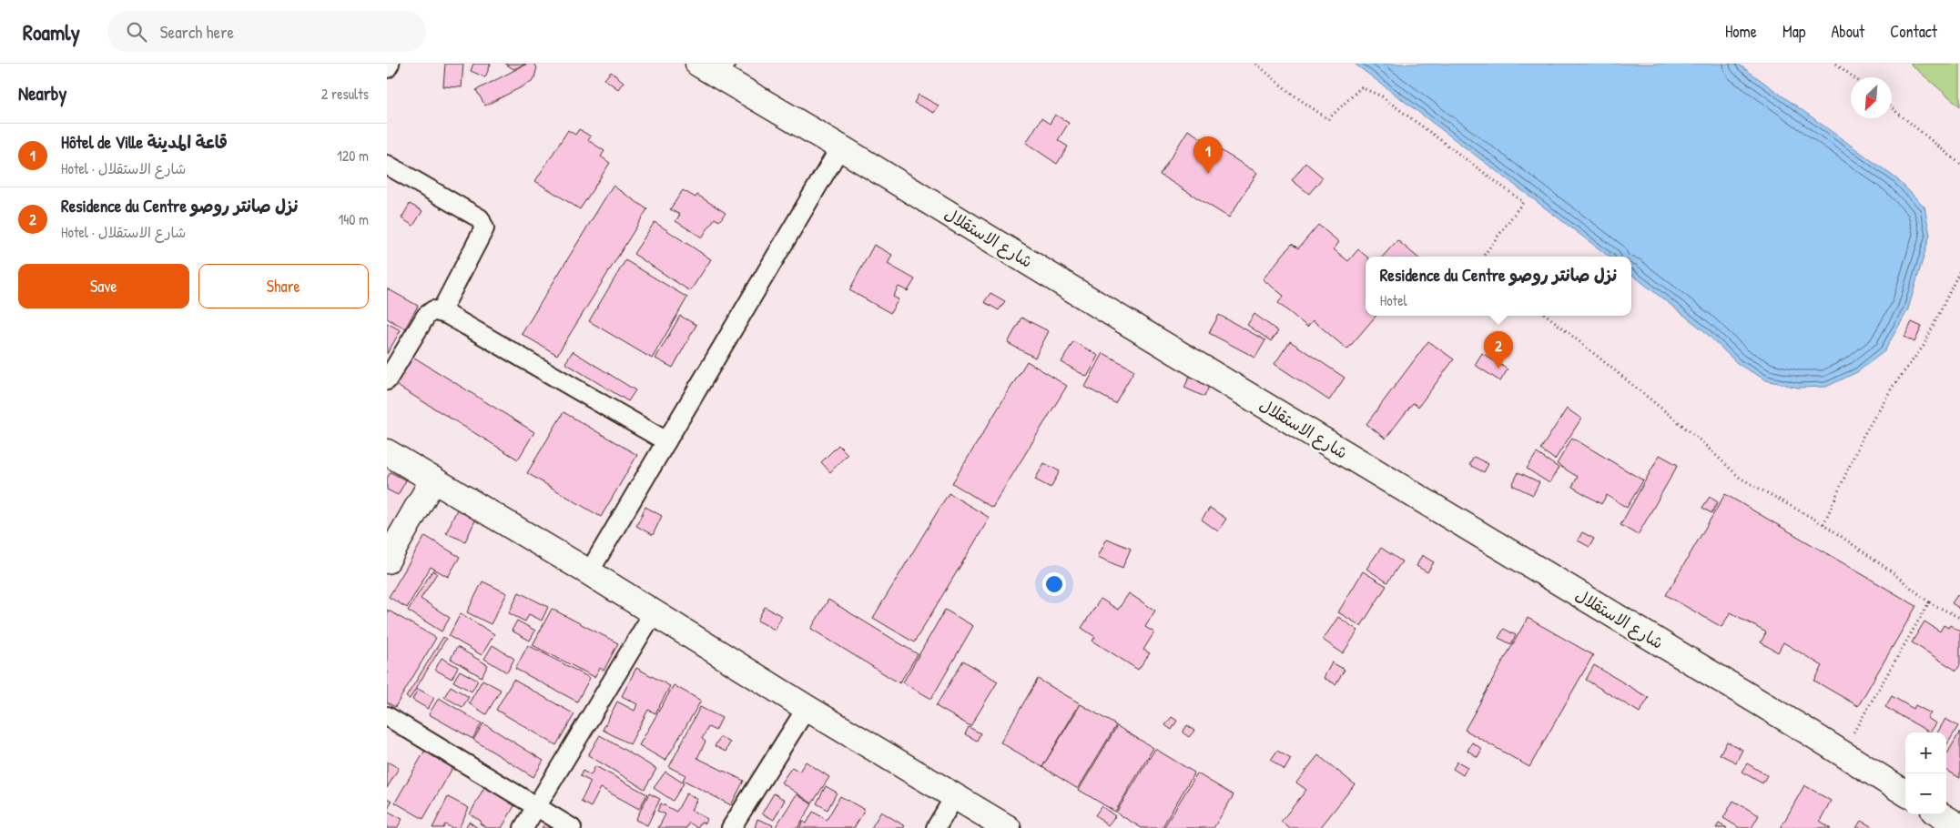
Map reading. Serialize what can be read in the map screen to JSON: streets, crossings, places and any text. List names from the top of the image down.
{
  "streets": {
    "main road": ["شارع الاستقلال"]
  },
  "north": "bottom left",
  "page": {
    "header": "Roamly",
    "search": "Search here",
    "nav": [
      "Home",
      "Map",
      "About",
      "Contact"
    ],
    "heading": ["Nearby", "2 results"],
    "list": [
      {
        "mark": "1",
        "name": "Hôtel de Ville قاعة المدينة",
        "note": "Hotel · شارع الاستقلال",
        "value": "120 m"
      },
      {
        "mark": "2",
        "name": "Residence du Centre نزل صانتر روصو",
        "note": "Hotel · شارع الاستقلال",
        "value": "140 m"
      }
    ],
    "pins": ["1", "2"],
    "buttons": ["Save", "Share"],
    "popup": ["Residence du Centre نزل صانتر روصو", "Hotel"],
    "map_buttons": ["+", "−"]
  }
}
